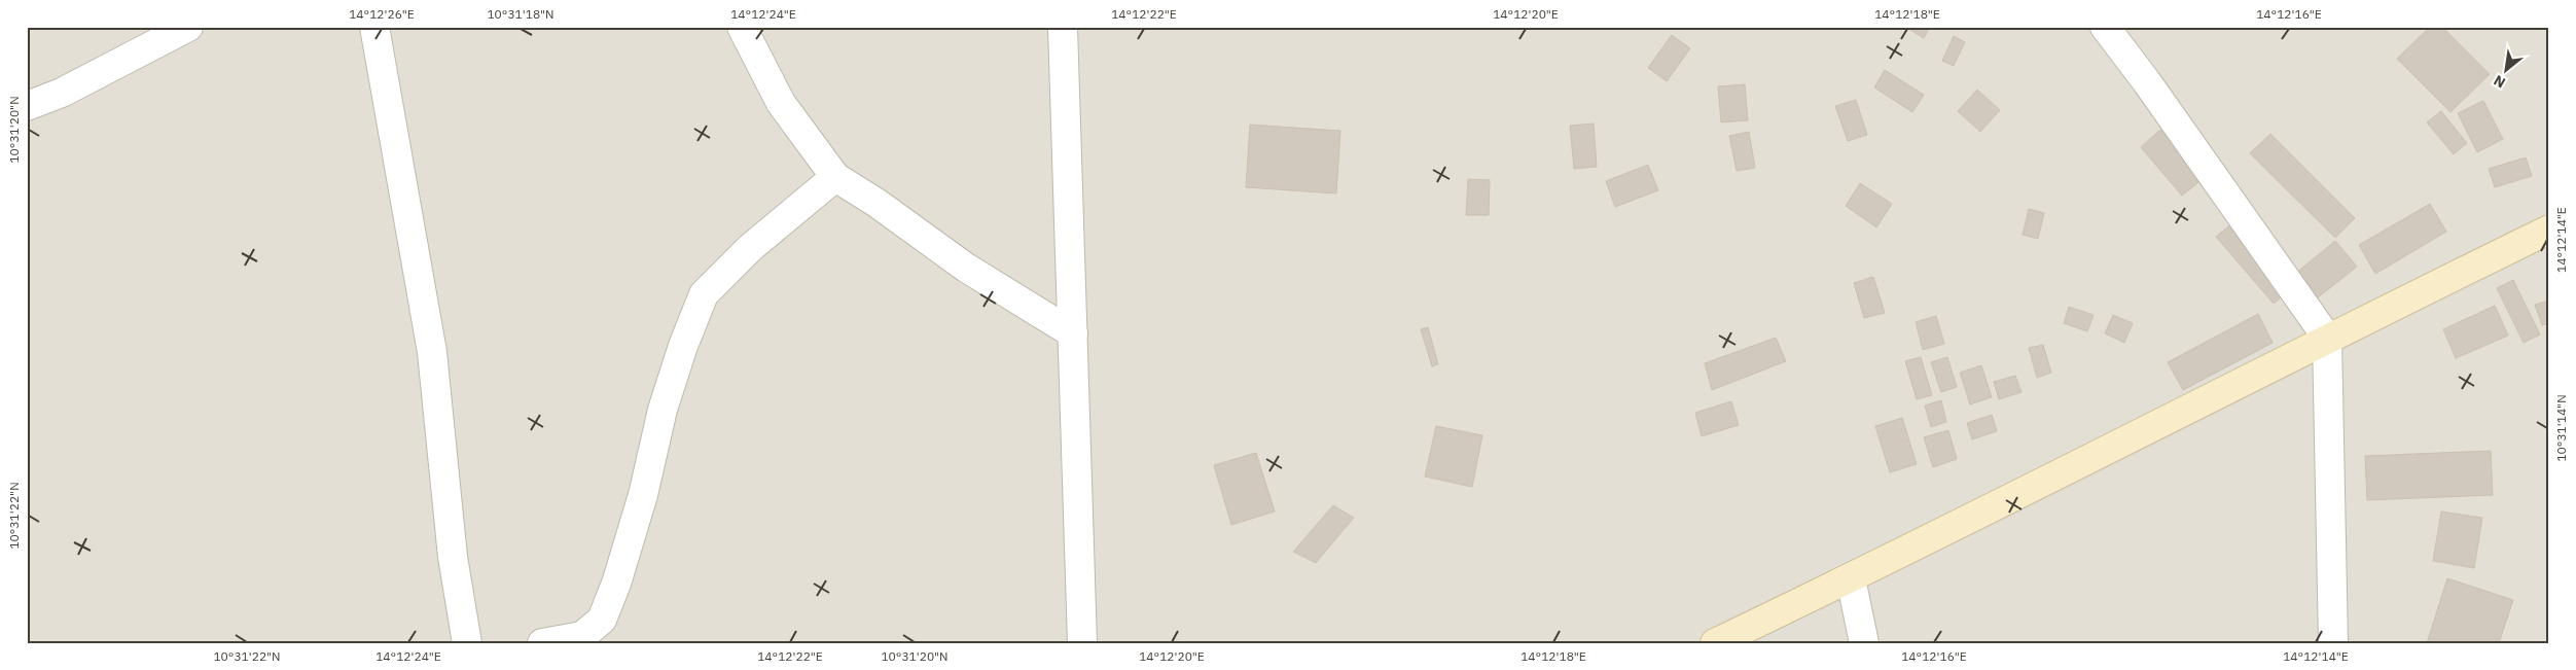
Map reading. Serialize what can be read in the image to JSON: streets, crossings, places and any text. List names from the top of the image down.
{
  "north": "bottom left",
  "coordinates": [
    "14°12'26\"E",
    "10°31'18\"N",
    "14°12'24\"E",
    "14°12'22\"E",
    "14°12'20\"E",
    "14°12'18\"E",
    "14°12'16\"E",
    "10°31'20\"N",
    "14°12'14\"E",
    "10°31'14\"N",
    "10°31'22\"N"
  ]
}
